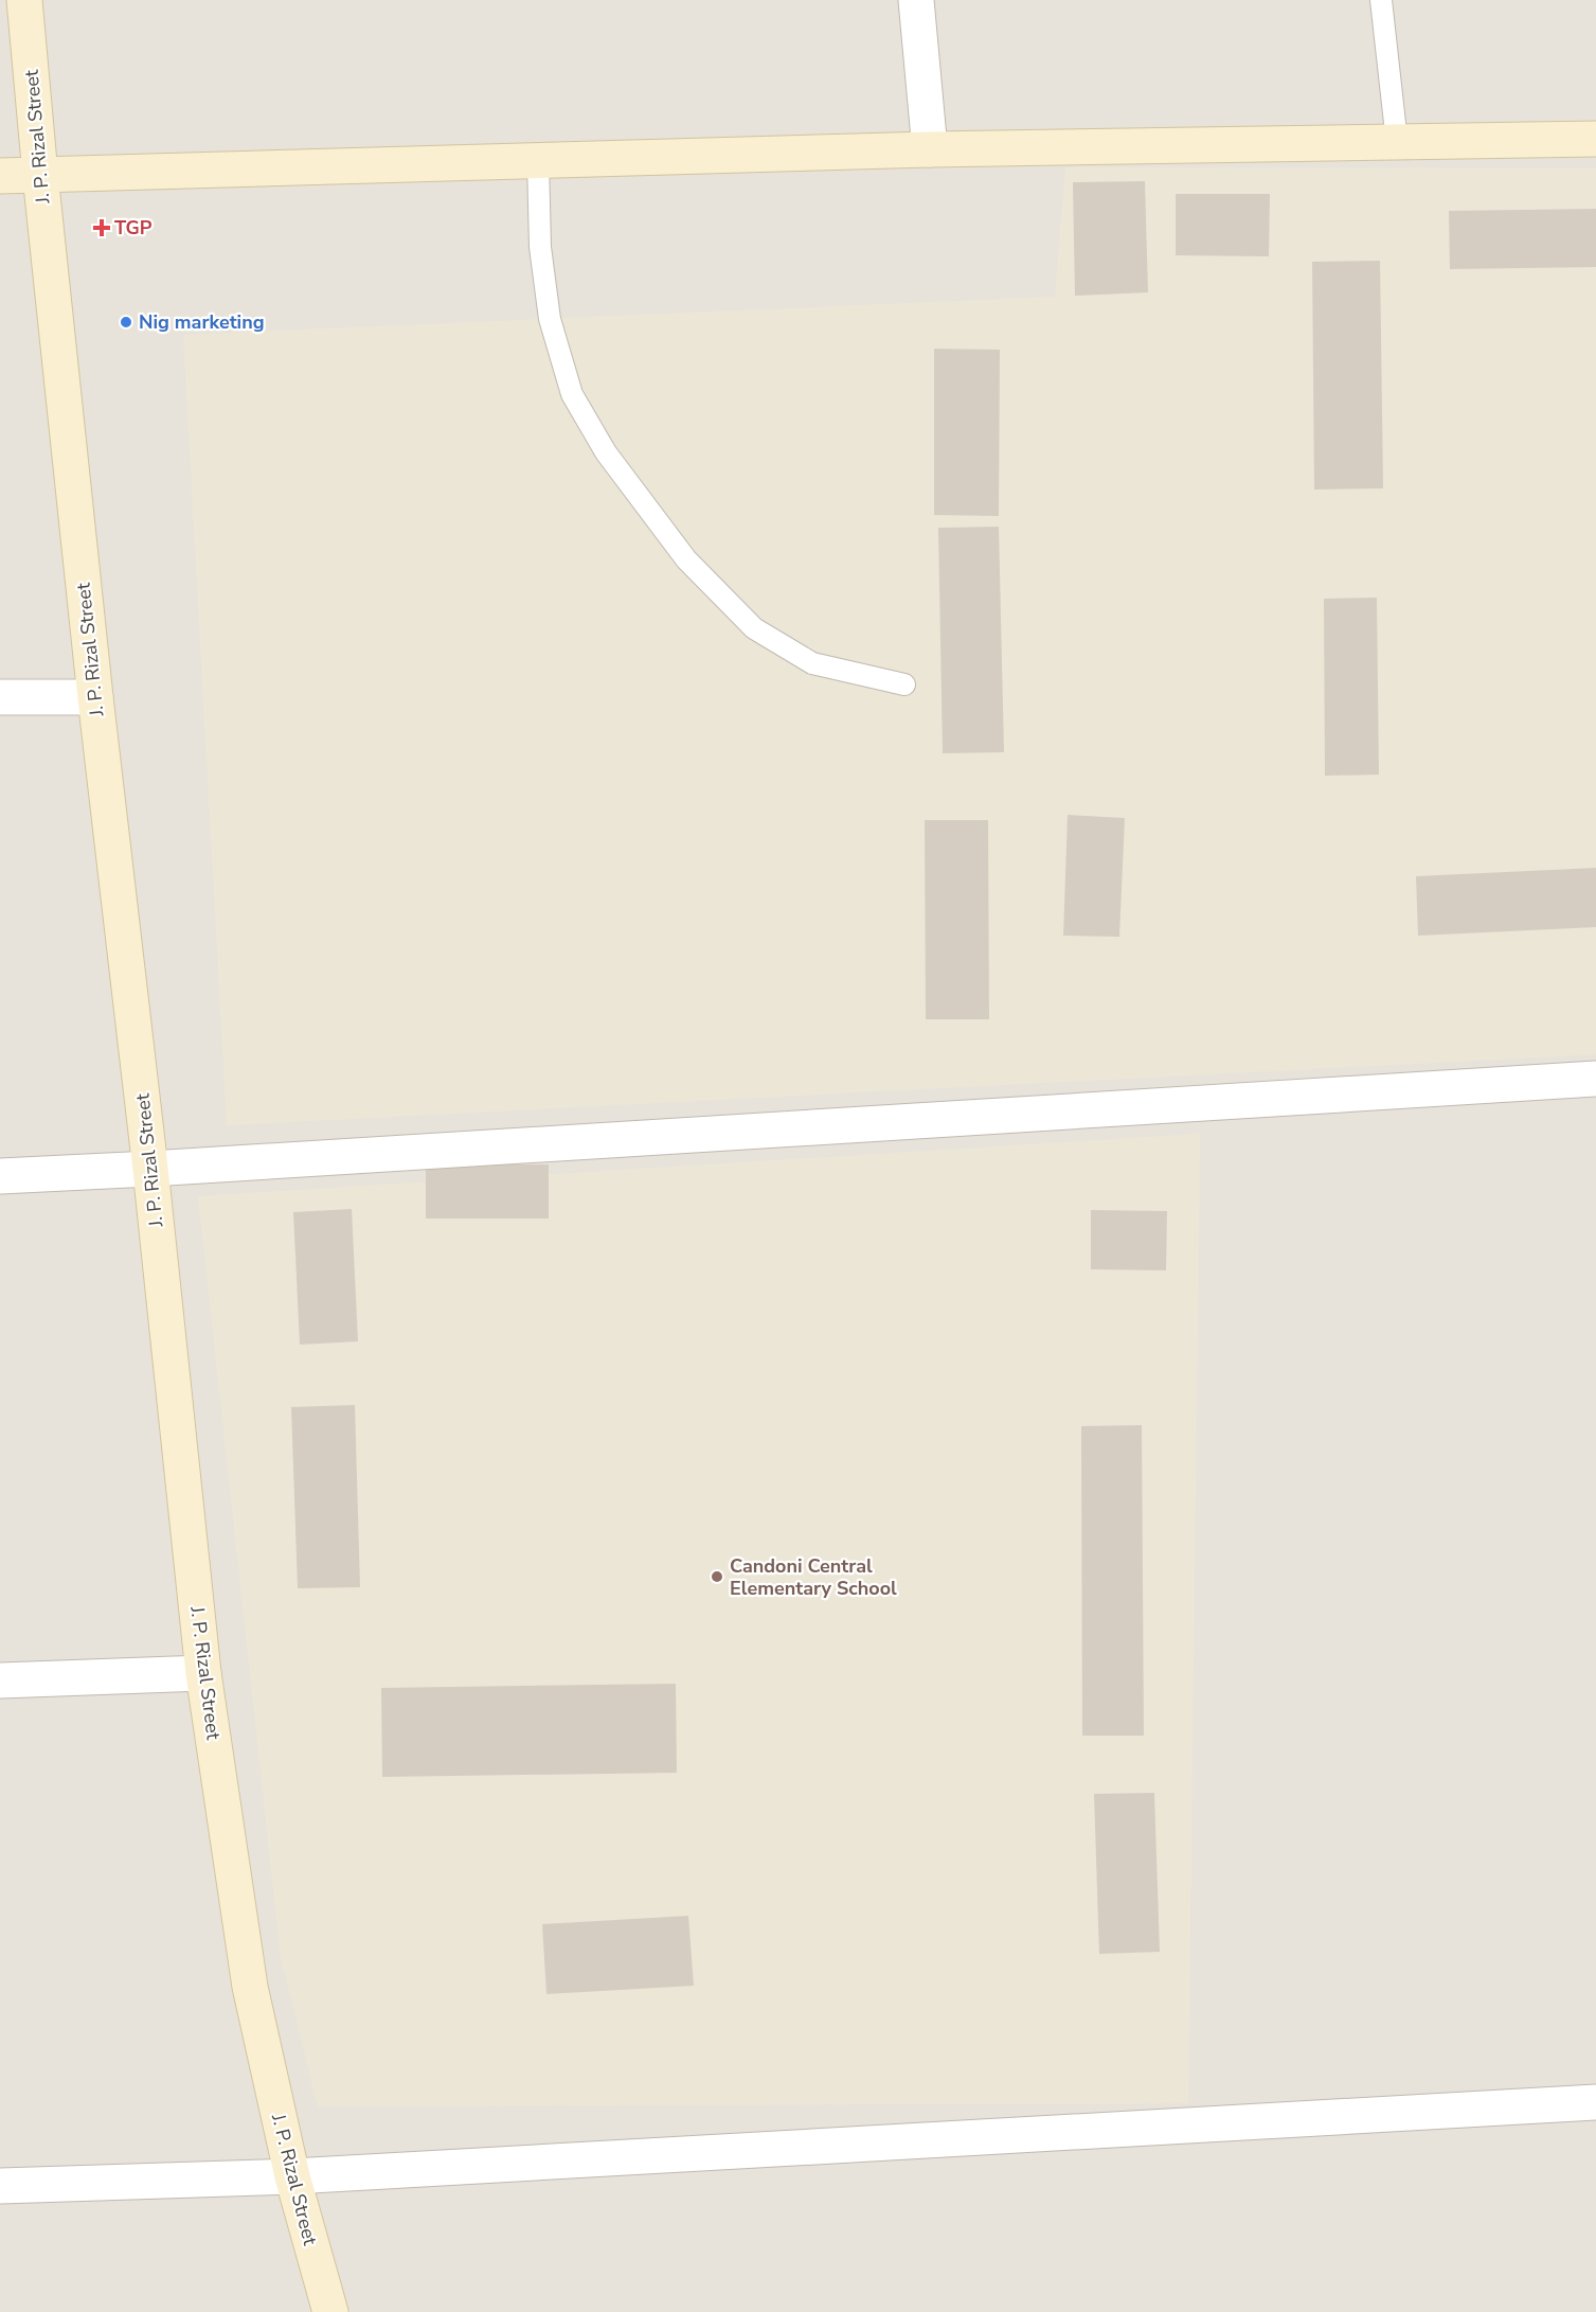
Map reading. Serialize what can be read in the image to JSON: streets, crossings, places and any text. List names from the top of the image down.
{
  "streets": {
    "main road": ["J. P. Rizal Street"]
  },
  "places": {
    "health": ["TGP"],
    "other": ["Nig marketing", "Candoni Central Elementary School"]
  }
}
